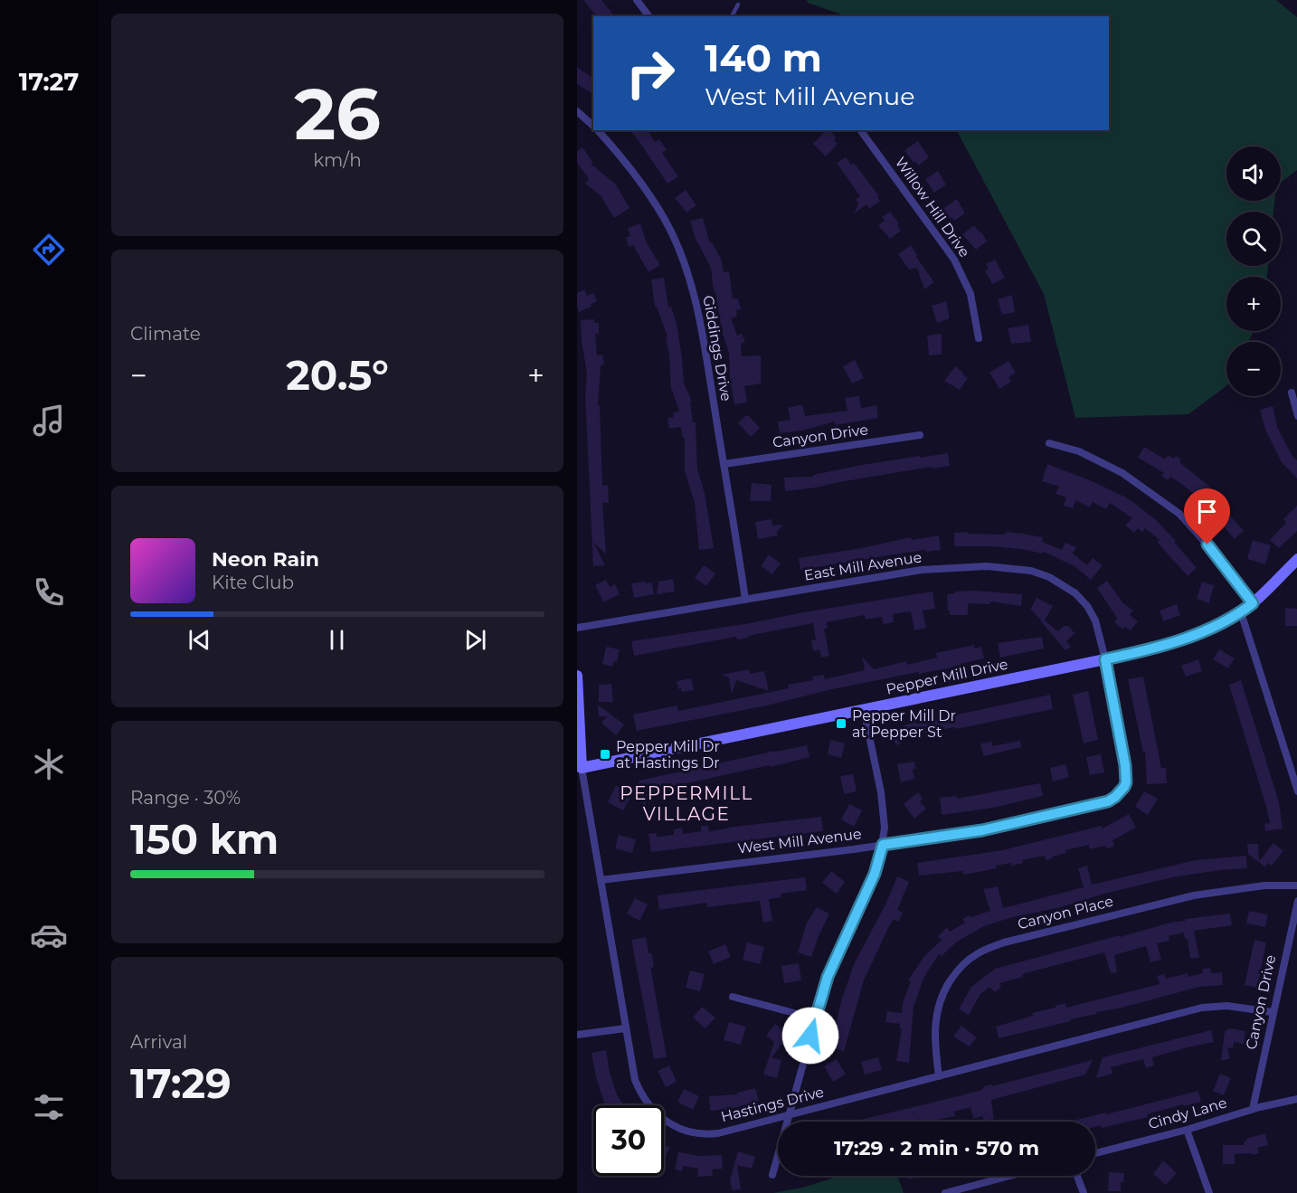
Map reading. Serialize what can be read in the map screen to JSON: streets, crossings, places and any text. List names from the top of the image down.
{
  "streets": {
    "street": [
      "Willow Hill Drive",
      "Giddings Drive",
      "Canyon Drive",
      "East Mill Avenue",
      "Pepper Mill Drive",
      "West Mill Avenue",
      "Canyon Place",
      "Hastings Drive",
      "Cindy Lane"
    ]
  },
  "crossings": [
    ["Giddings Drive", "Canyon Drive"],
    ["Giddings Drive", "East Mill Avenue"],
    ["Canyon Drive", "Hastings Drive"],
    ["Canyon Drive", "Cindy Lane"],
    ["East Mill Avenue", "Pepper Mill Drive"],
    ["East Mill Avenue", "West Mill Avenue"],
    ["Pepper Mill Drive", "West Mill Avenue"],
    ["Pepper Mill Drive", "Hastings Drive"],
    ["West Mill Avenue", "Hastings Drive"],
    ["Canyon Place", "Hastings Drive"]
  ],
  "districts": ["PEPPERMILL VILLAGE"],
  "places": {
    "transit": ["Pepper Mill Dr at Pepper St", "Pepper Mill Dr at Hastings Dr"]
  },
  "page": {
    "tabs": "17:27",
    "tile": [
      ["26", "km/h"],
      "Climate",
      ["Range · 30%", "150 km"],
      ["Arrival", "17:29"]
    ],
    "turn": ["140 m", "West Mill Avenue"],
    "map_buttons": ["+", "−"],
    "heat": ["−", "20.5°", "+"],
    "song": ["Neon Rain", "Kite Club"],
    "limit": "30",
    "trip": "17:29 · 2 min · 570 m"
  }
}
